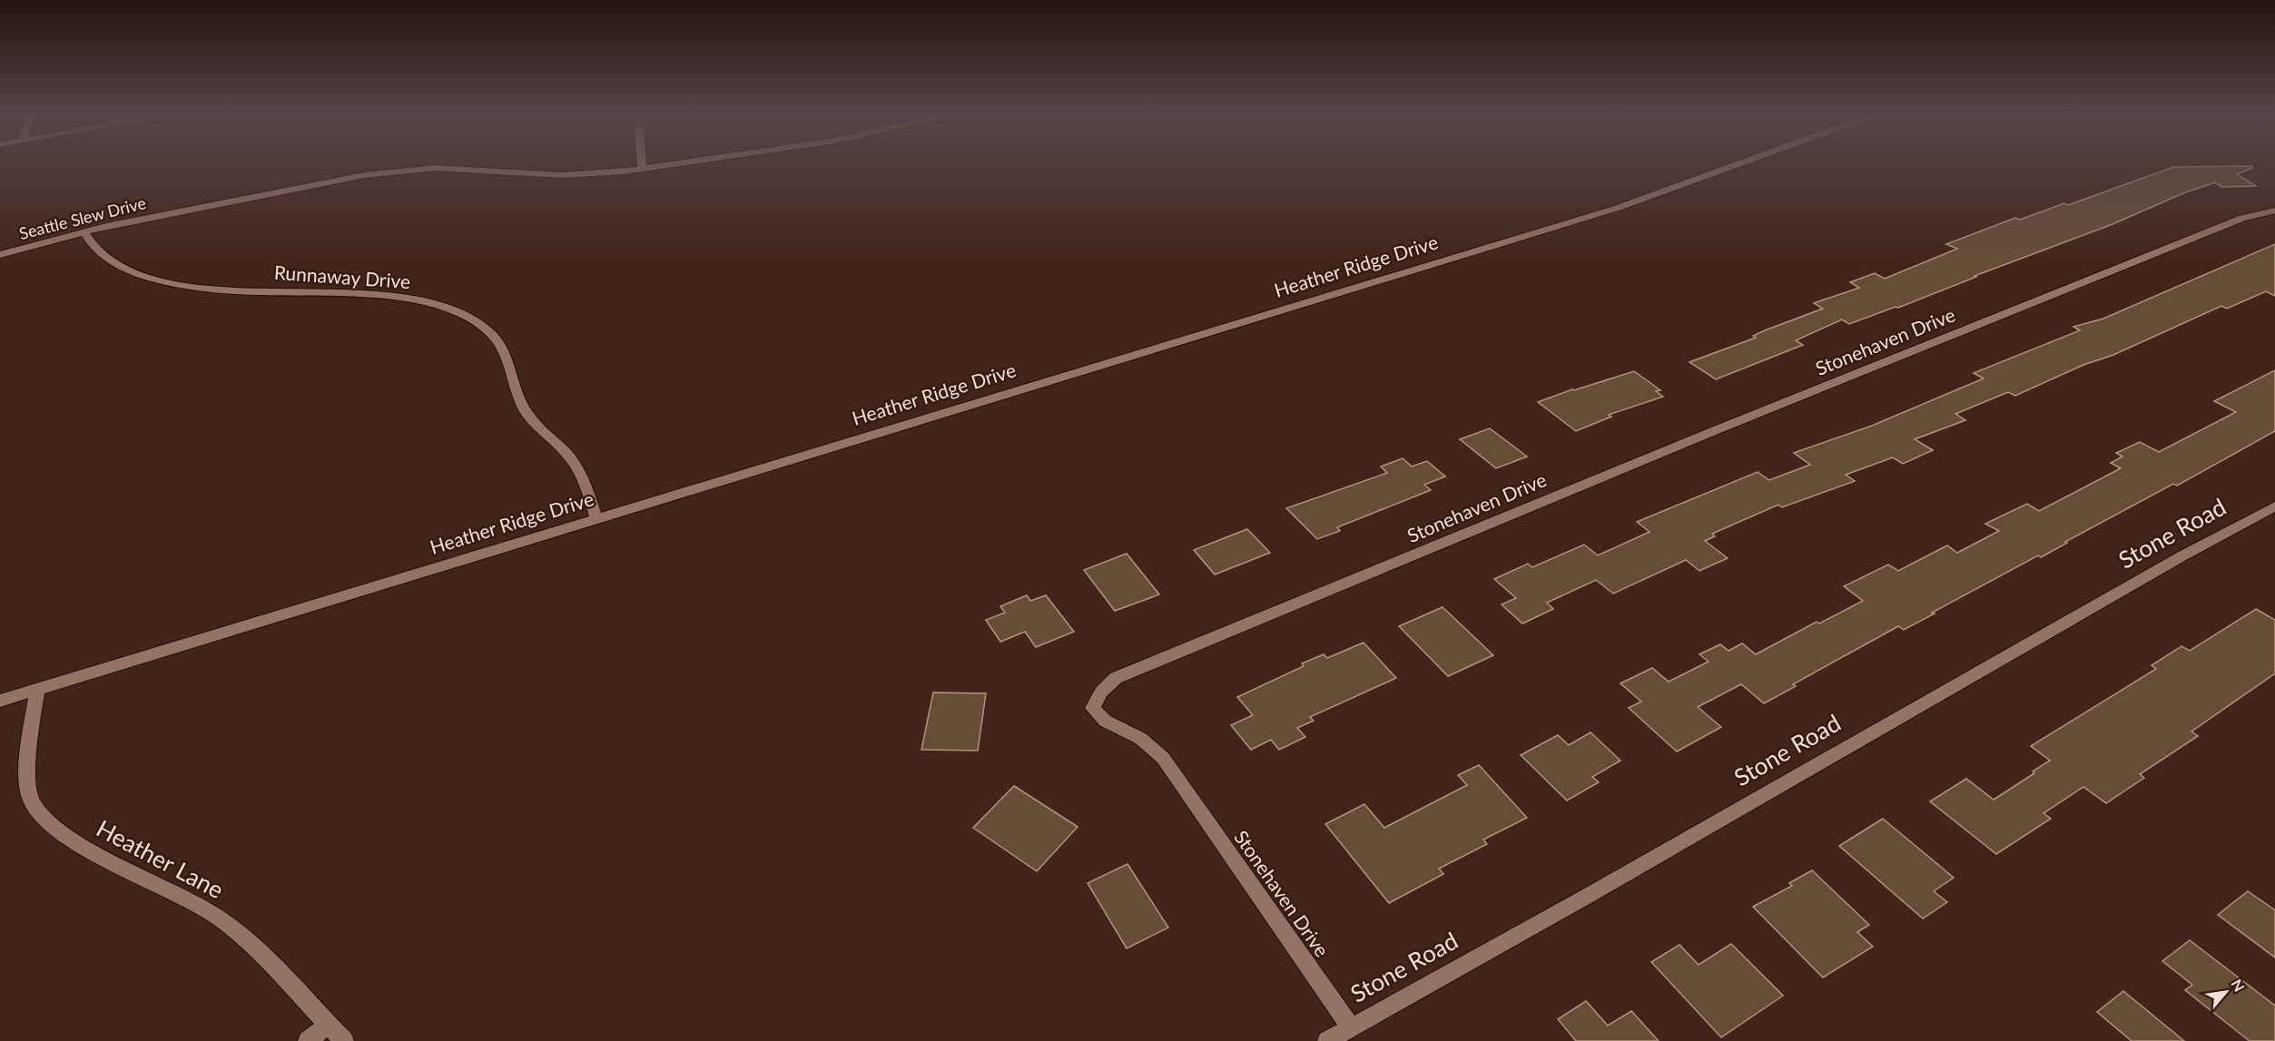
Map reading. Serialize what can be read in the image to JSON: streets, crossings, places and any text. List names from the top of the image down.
{
  "streets": {
    "street": [
      "Seattle Slew Drive",
      "Heather Ridge Drive",
      "Runnaway Drive",
      "Stonehaven Drive",
      "Stone Road",
      "Heather Lane"
    ]
  },
  "crossings": [
    ["Seattle Slew Drive", "Runnaway Drive"],
    ["Heather Ridge Drive", "Runnaway Drive"],
    ["Heather Ridge Drive", "Heather Lane"],
    ["Stonehaven Drive", "Stone Road"]
  ],
  "north": "top right"
}
